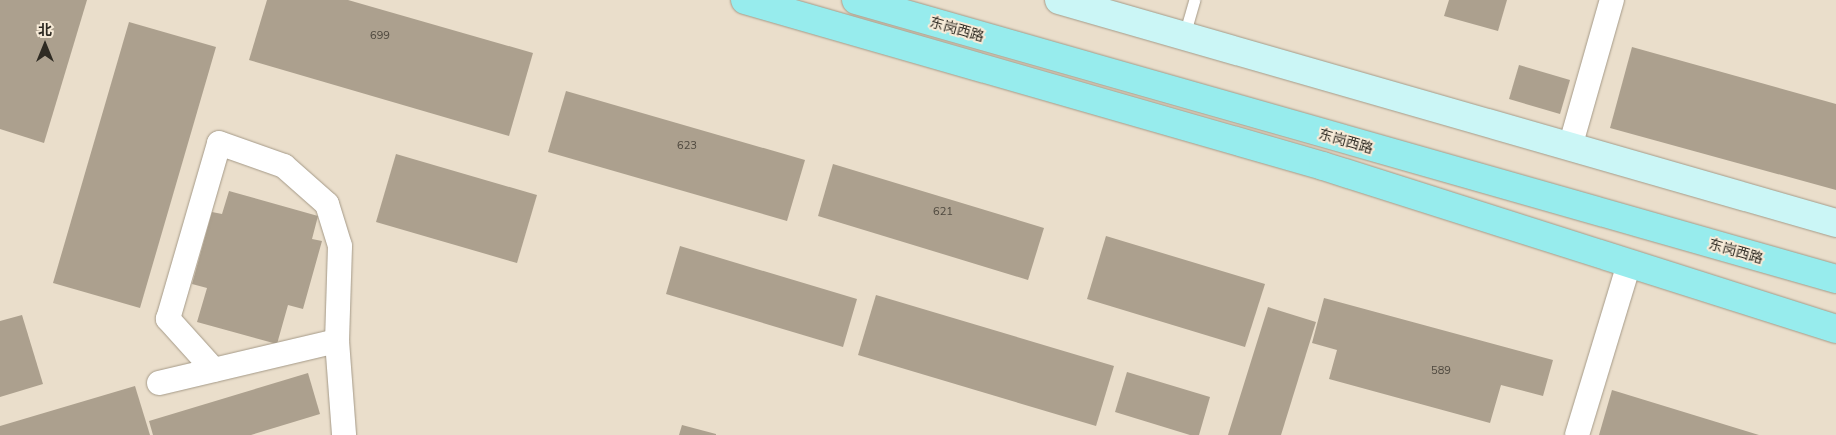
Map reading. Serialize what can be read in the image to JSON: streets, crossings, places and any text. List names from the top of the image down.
{
  "streets": {
    "main road": ["东岗西路"]
  },
  "house_numbers": [
    "699",
    "623",
    "621",
    "589"
  ],
  "north": "top"
}
